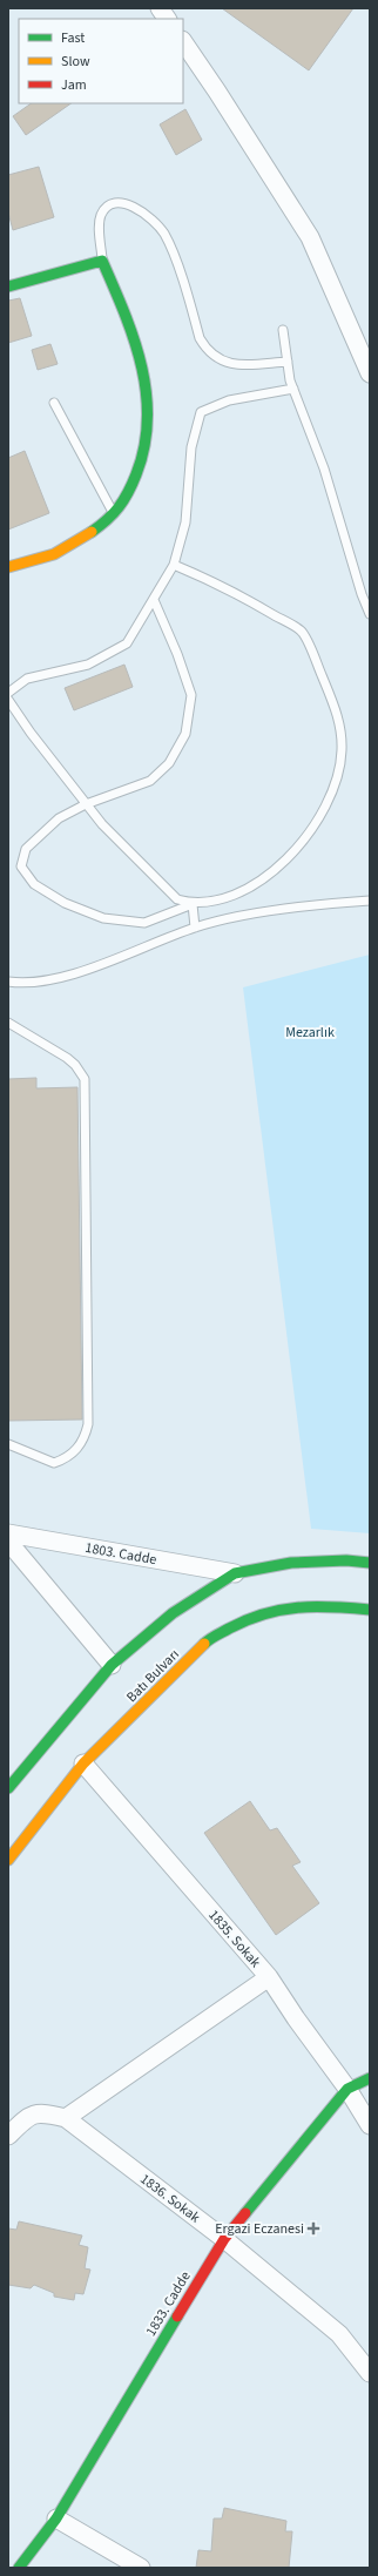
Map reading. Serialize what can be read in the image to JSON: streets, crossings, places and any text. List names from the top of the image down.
{
  "streets": {
    "street": [
      "1803. Cadde",
      "Batı Bulvarı",
      "1835. Sokak",
      "1836. Sokak",
      "1833. Cadde"
    ]
  },
  "crossings": [
    ["Batı Bulvarı", "1835. Sokak"],
    ["1835. Sokak", "1833. Cadde"],
    ["1836. Sokak", "1833. Cadde"]
  ],
  "parks": ["Mezarlık"],
  "places": {
    "health": ["Ergazi Eczanesi"]
  },
  "legend": ["Fast", "Slow", "Jam"]
}
